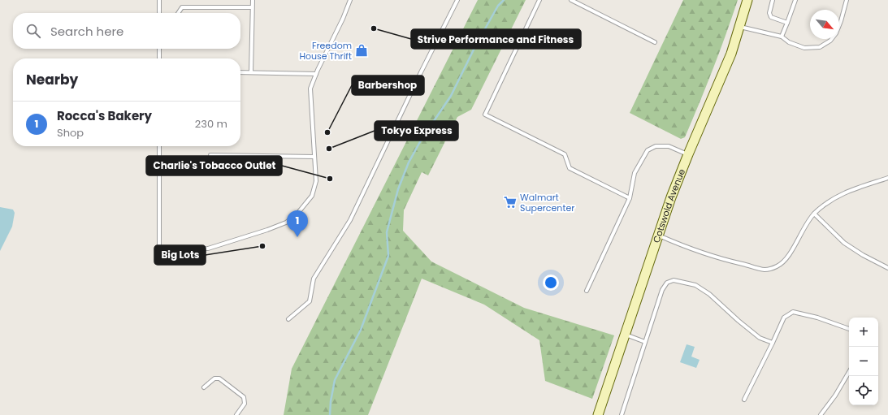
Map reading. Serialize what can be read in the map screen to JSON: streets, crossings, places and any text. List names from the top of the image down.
{
  "streets": {
    "street": ["Cotswold Avenue"]
  },
  "places": {
    "other": [
      "Strive Performance and Fitness",
      "Barbershop",
      "Tokyo Express",
      "Charlie's Tobacco Outlet",
      "Big Lots"
    ],
    "shop": ["Freedom House Thrift"],
    "supermarket": ["Walmart Supercenter"]
  },
  "north": "bottom right",
  "page": {
    "search": "Search here",
    "heading": "Nearby",
    "list": [
      {
        "mark": "1",
        "name": "Rocca's Bakery",
        "note": "Shop",
        "value": "230 m"
      }
    ],
    "pins": "1",
    "map_buttons": ["+", "−"]
  }
}
